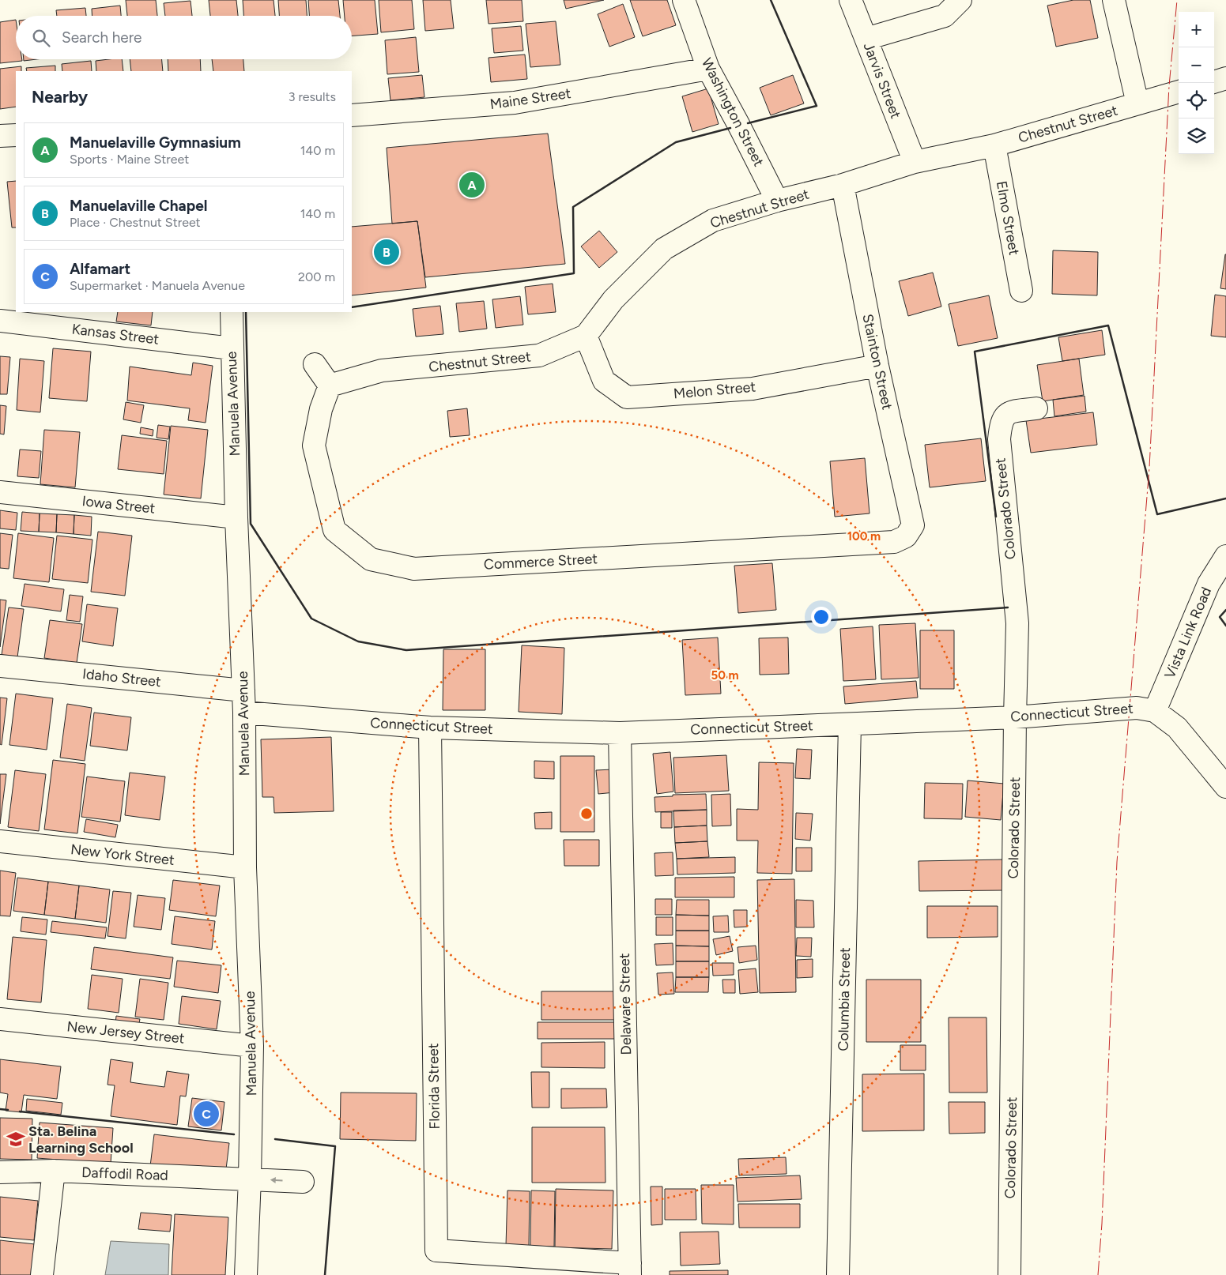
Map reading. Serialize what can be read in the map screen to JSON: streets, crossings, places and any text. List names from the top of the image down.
{
  "streets": {
    "street": [
      "Jarvis Street",
      "Maine Street",
      "Washington Street",
      "Chestnut Street",
      "Elmo Street",
      "Kansas Street",
      "Stainton Street",
      "Melon Street",
      "Manuela Avenue",
      "Iowa Street",
      "Colorado Street",
      "Commerce Street",
      "Vista Link Road",
      "Idaho Street",
      "Connecticut Street",
      "New York Street",
      "Columbia Street",
      "Delaware Street",
      "New Jersey Street",
      "Florida Street",
      "Daffodil Road"
    ]
  },
  "crossings": [
    ["Jarvis Street", "Chestnut Street"],
    ["Maine Street", "Washington Street"],
    ["Washington Street", "Chestnut Street"],
    ["Chestnut Street", "Elmo Street"],
    ["Chestnut Street", "Stainton Street"],
    ["Chestnut Street", "Melon Street"],
    ["Chestnut Street", "Commerce Street"],
    ["Kansas Street", "Manuela Avenue"],
    ["Stainton Street", "Melon Street"],
    ["Stainton Street", "Commerce Street"],
    ["Manuela Avenue", "Iowa Street"],
    ["Manuela Avenue", "Idaho Street"],
    ["Manuela Avenue", "Connecticut Street"],
    ["Manuela Avenue", "New York Street"],
    ["Manuela Avenue", "New Jersey Street"],
    ["Manuela Avenue", "Daffodil Road"],
    ["Colorado Street", "Connecticut Street"],
    ["Vista Link Road", "Connecticut Street"],
    ["Connecticut Street", "Columbia Street"],
    ["Connecticut Street", "Delaware Street"],
    ["Connecticut Street", "Florida Street"],
    ["Delaware Street", "Florida Street"]
  ],
  "places": {
    "school or university": ["Sta. Belina Learning School"]
  },
  "page": {
    "map_buttons": ["+", "−"],
    "search": "Search here",
    "heading": ["Nearby", "3 results"],
    "list": [
      {
        "mark": "A",
        "name": "Manuelaville Gymnasium",
        "note": "Sports · Maine Street",
        "value": "140 m"
      },
      {
        "mark": "B",
        "name": "Manuelaville Chapel",
        "note": "Place · Chestnut Street",
        "value": "140 m"
      },
      {
        "mark": "C",
        "name": "Alfamart",
        "note": "Supermarket · Manuela Avenue",
        "value": "200 m"
      }
    ],
    "pins": ["A", "B", "C"]
  },
  "rings": ["100 m", "50 m"]
}
